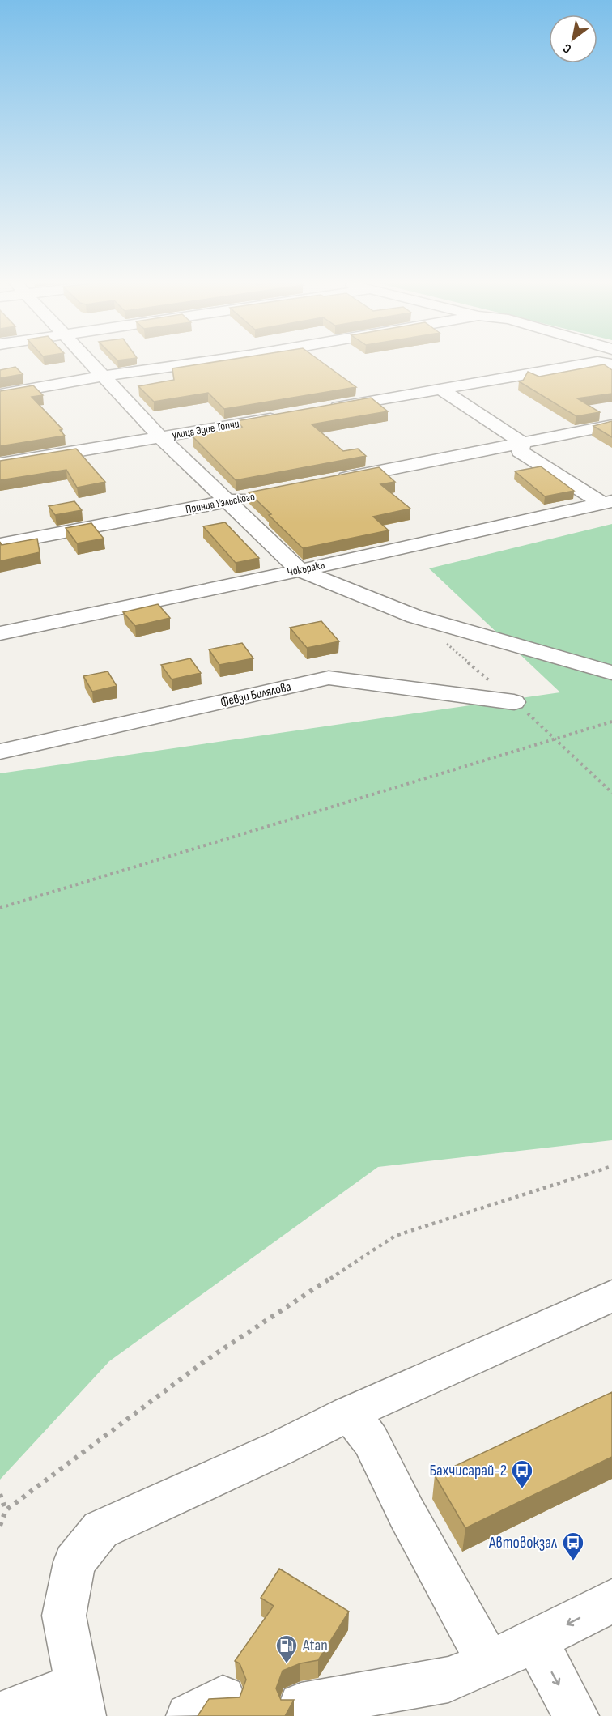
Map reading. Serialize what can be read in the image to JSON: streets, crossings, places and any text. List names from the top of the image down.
{
  "streets": {
    "street": [
      "улица Эдие Топчи",
      "Принца Уэльского",
      "Чокъракъ",
      "Февзи Билялова"
    ]
  },
  "places": {
    "bus stop": ["Бахчисарай-2", "Автовокзал"],
    "fuel station": ["Atan"]
  },
  "north": "bottom left"
}
